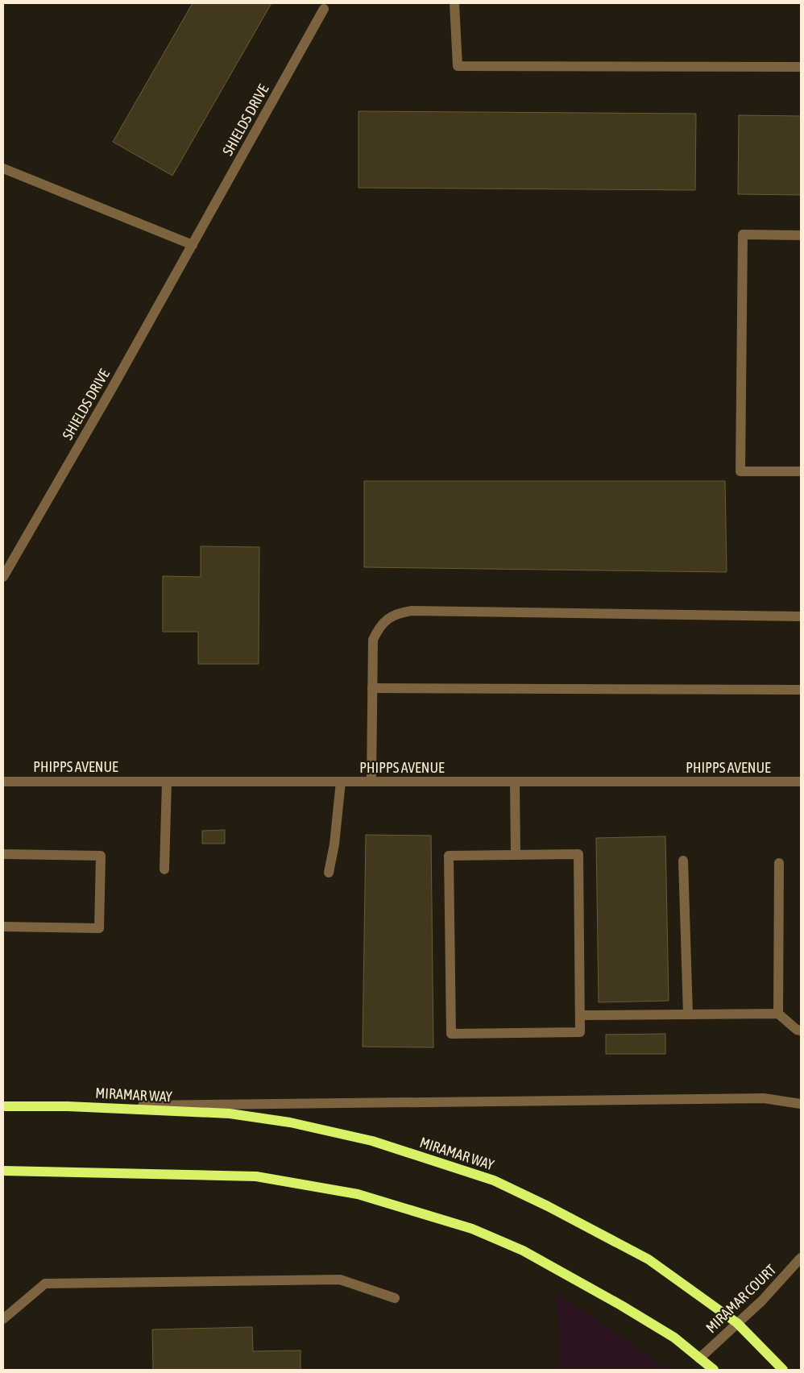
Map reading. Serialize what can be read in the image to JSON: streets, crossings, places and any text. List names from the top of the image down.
{
  "streets": {
    "main road": ["MIRAMAR WAY"],
    "street": ["SHIELDS DRIVE", "PHIPPS AVENUE", "MIRAMAR COURT"]
  },
  "crossings": [
    ["MIRAMAR WAY", "MIRAMAR COURT"]
  ]
}
